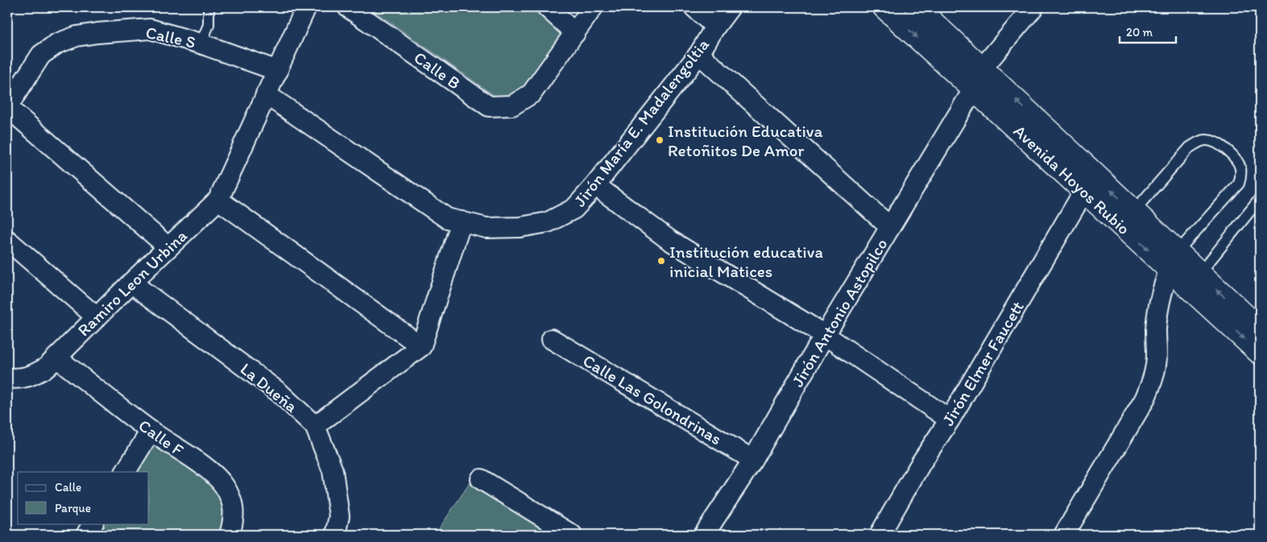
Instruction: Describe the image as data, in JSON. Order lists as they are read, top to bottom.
{
  "streets": {
    "main road": ["Avenida Hoyos Rubio"],
    "street": [
      "Calle S",
      "Calle B",
      "Jirón María E. Madalengoltia",
      "Ramiro Leon Urbina",
      "Jirón Antonio Astopilco",
      "Jirón Elmer Faucett",
      "La Dueña",
      "Calle Las Golondrinas",
      "Calle F"
    ]
  },
  "crossings": [
    ["Avenida Hoyos Rubio", "Jirón Antonio Astopilco"],
    ["Avenida Hoyos Rubio", "Jirón Elmer Faucett"],
    ["Ramiro Leon Urbina", "La Dueña"],
    ["Ramiro Leon Urbina", "Calle F"],
    ["Jirón Antonio Astopilco", "Calle Las Golondrinas"]
  ],
  "places": ["Institución Educativa Retoñitos De Amor", "Institución educativa inicial Matices"],
  "legend": ["Calle", "Parque"],
  "scale_bar": "20 m"
}
